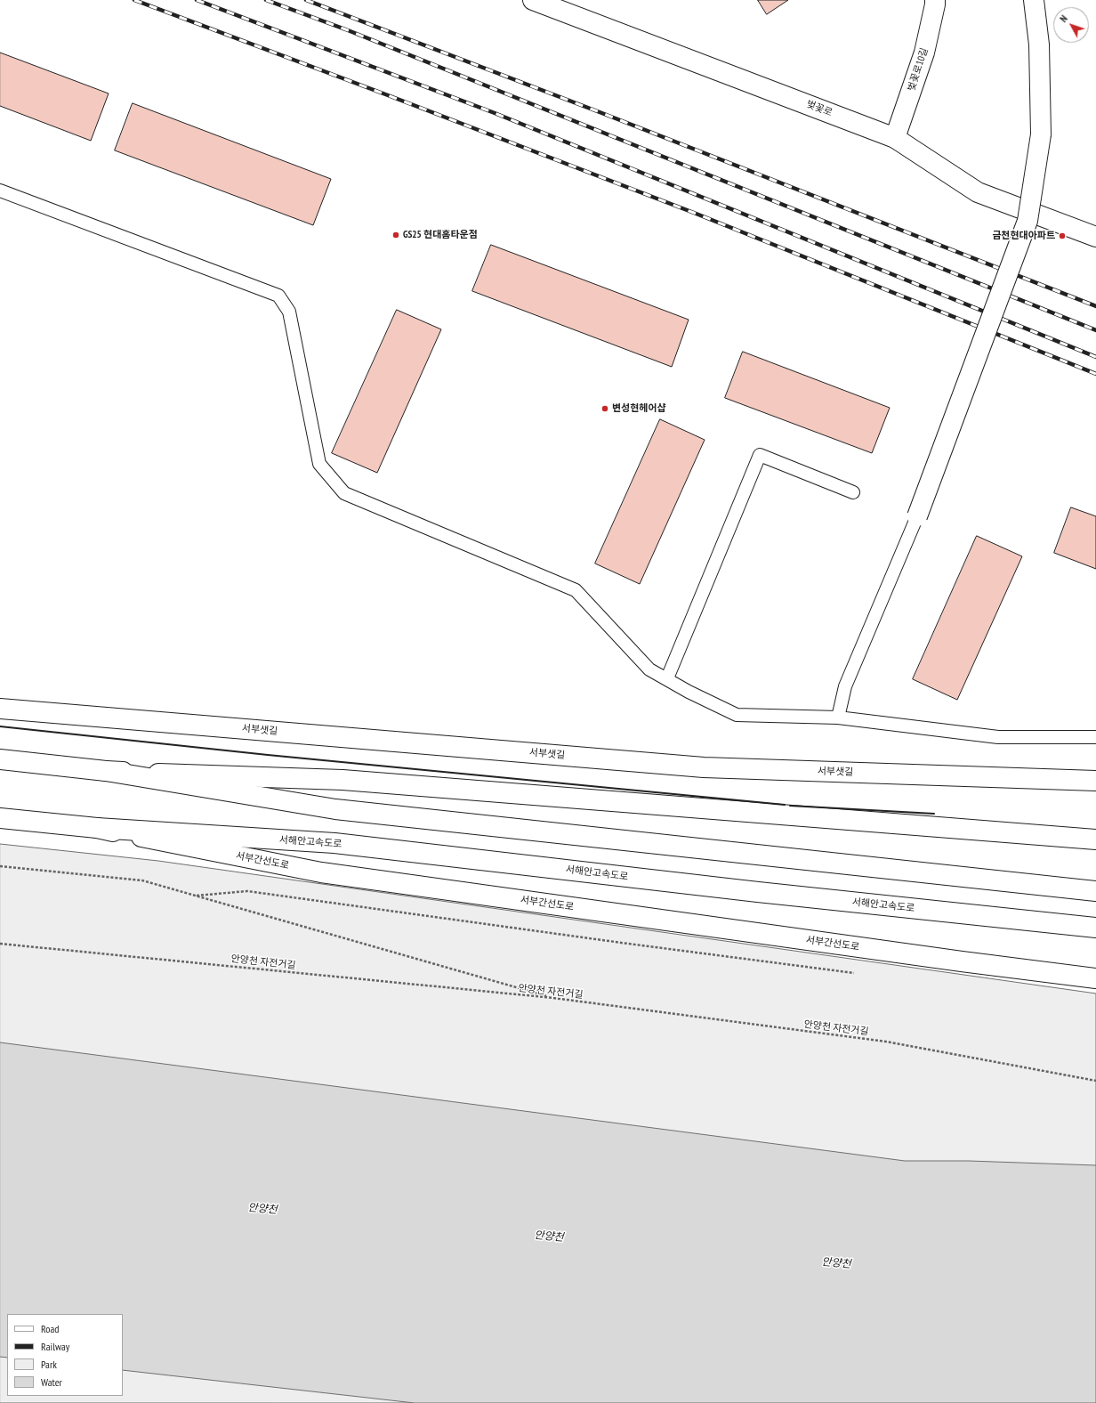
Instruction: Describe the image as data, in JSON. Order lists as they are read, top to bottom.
{
  "streets": {
    "main road": [
      "벚꽃로10길",
      "벚꽃로",
      "서부샛길",
      "서해안고속도로",
      "서부간선도로"
    ],
    "path": ["안양천 자전거길"]
  },
  "crossings": [
    ["벚꽃로10길", "벚꽃로"],
    ["서해안고속도로", "서부간선도로"]
  ],
  "water": ["안양천"],
  "places": ["GS25 현대홈타운점", "금천현대아파트", "변성현헤어샵"],
  "legend": [
    "Road",
    "Railway",
    "Park",
    "Water"
  ],
  "north": "top left"
}
